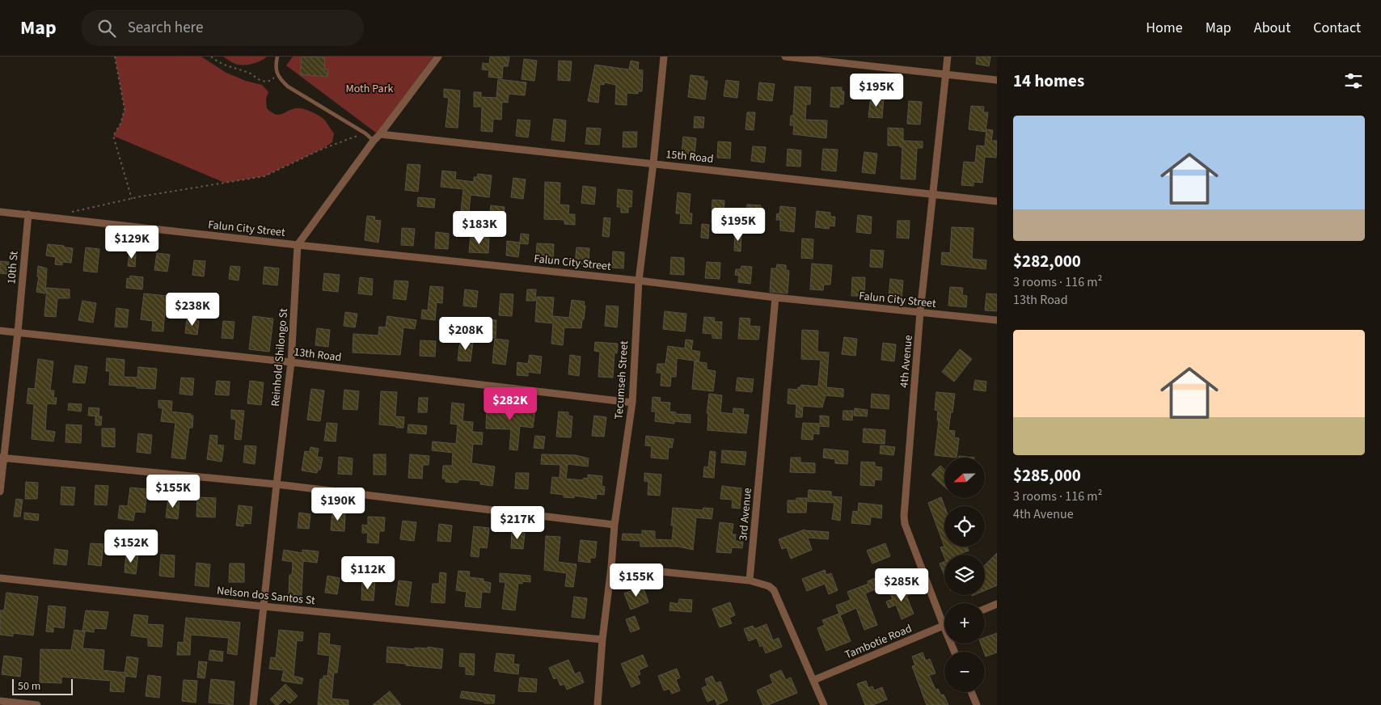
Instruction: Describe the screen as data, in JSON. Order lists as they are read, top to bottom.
{
  "streets": {
    "street": [
      "15th Road",
      "Falun City Street",
      "10th St",
      "13th Road",
      "Reinhold Shilongo St",
      "4th Avenue",
      "Tecumseh Street",
      "3rd Avenue",
      "Nelson dos Santos St",
      "Tambotie Road"
    ]
  },
  "crossings": [
    ["15th Road", "4th Avenue"],
    ["15th Road", "Tecumseh Street"],
    ["Falun City Street", "10th St"],
    ["Falun City Street", "Reinhold Shilongo St"],
    ["Falun City Street", "4th Avenue"],
    ["Falun City Street", "Tecumseh Street"],
    ["Falun City Street", "3rd Avenue"],
    ["10th St", "13th Road"],
    ["13th Road", "Reinhold Shilongo St"],
    ["13th Road", "Tecumseh Street"],
    ["Reinhold Shilongo St", "Nelson dos Santos St"],
    ["4th Avenue", "Tambotie Road"],
    ["Tecumseh Street", "Nelson dos Santos St"]
  ],
  "parks": ["Moth Park"],
  "scale_bar": "50 m",
  "north": "left",
  "page": {
    "header": "Map",
    "search": "Search here",
    "nav": [
      "Home",
      "Map",
      "About",
      "Contact"
    ],
    "heading": "14 homes",
    "price": [
      "$195K",
      "$195K",
      "$183K",
      "$129K",
      "$238K",
      "$208K",
      "$282K",
      "$155K",
      "$190K",
      "$217K",
      "$152K",
      "$112K",
      "$155K",
      "$285K"
    ],
    "list": [
      {
        "name": "$282,000",
        "note": "3 rooms · 116 m² · 13th Road"
      },
      {
        "name": "$285,000",
        "note": "3 rooms · 116 m² · 4th Avenue"
      }
    ],
    "map_buttons": ["+", "−"],
    "scale": "50 m"
  }
}
